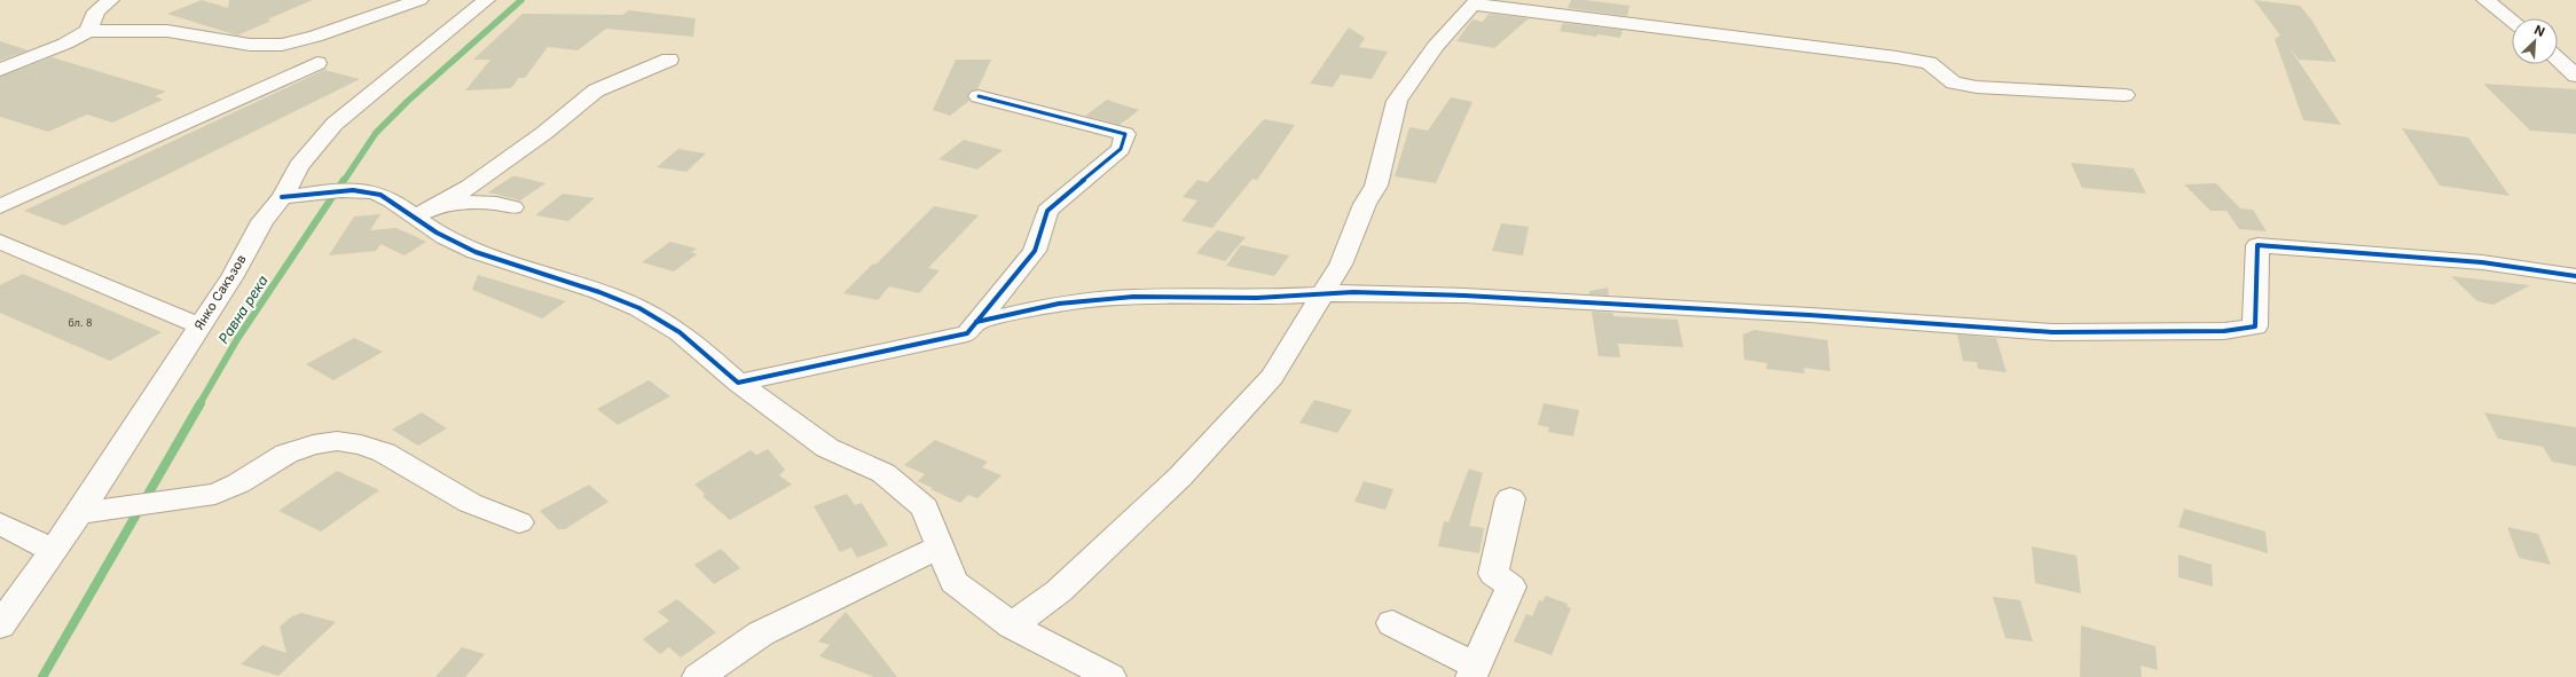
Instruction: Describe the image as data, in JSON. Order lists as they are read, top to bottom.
{
  "streets": {
    "street": ["Янко Сакъзов"]
  },
  "water": ["Равна река"],
  "house_numbers": ["бл. 8"],
  "north": "top right"
}
